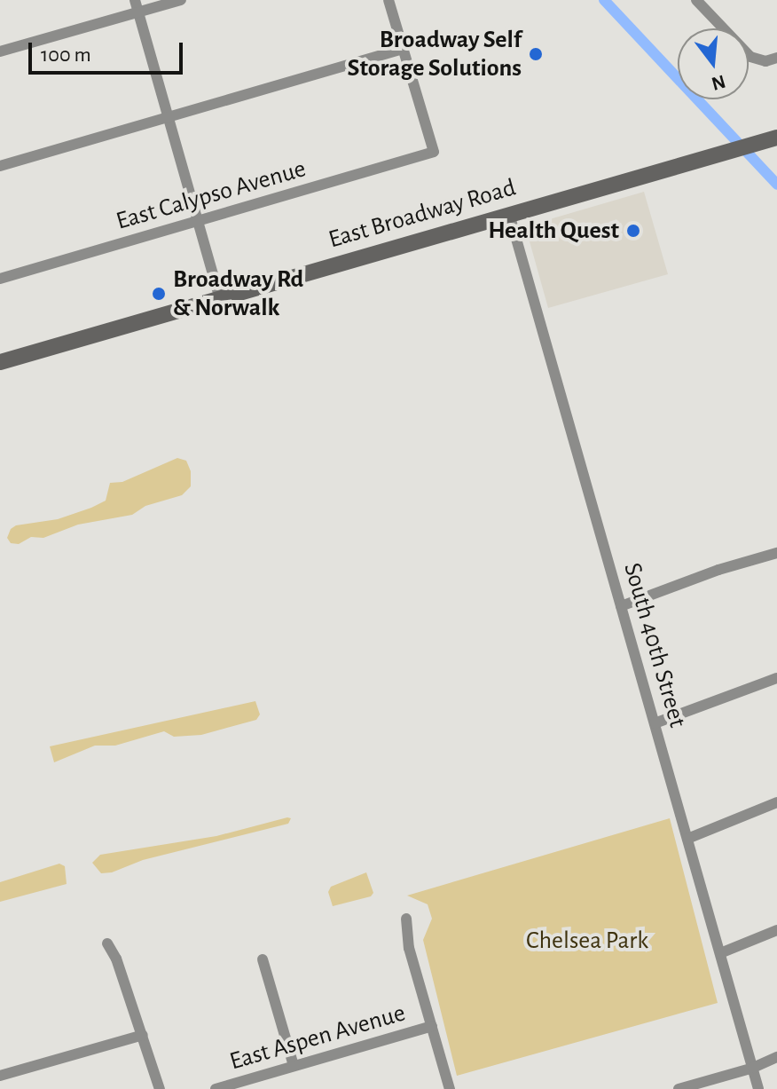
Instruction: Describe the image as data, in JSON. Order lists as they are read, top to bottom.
{
  "streets": {
    "main road": ["East Broadway Road"],
    "street": ["East Calypso Avenue", "South 40th Street", "East Aspen Avenue"]
  },
  "crossings": [
    ["East Broadway Road", "South 40th Street"]
  ],
  "parks": ["Chelsea Park"],
  "places": ["Broadway Self Storage Solutions", "Health Quest", "Broadway Rd & Norwalk"],
  "scale_bar": "100 m",
  "north": "bottom"
}
